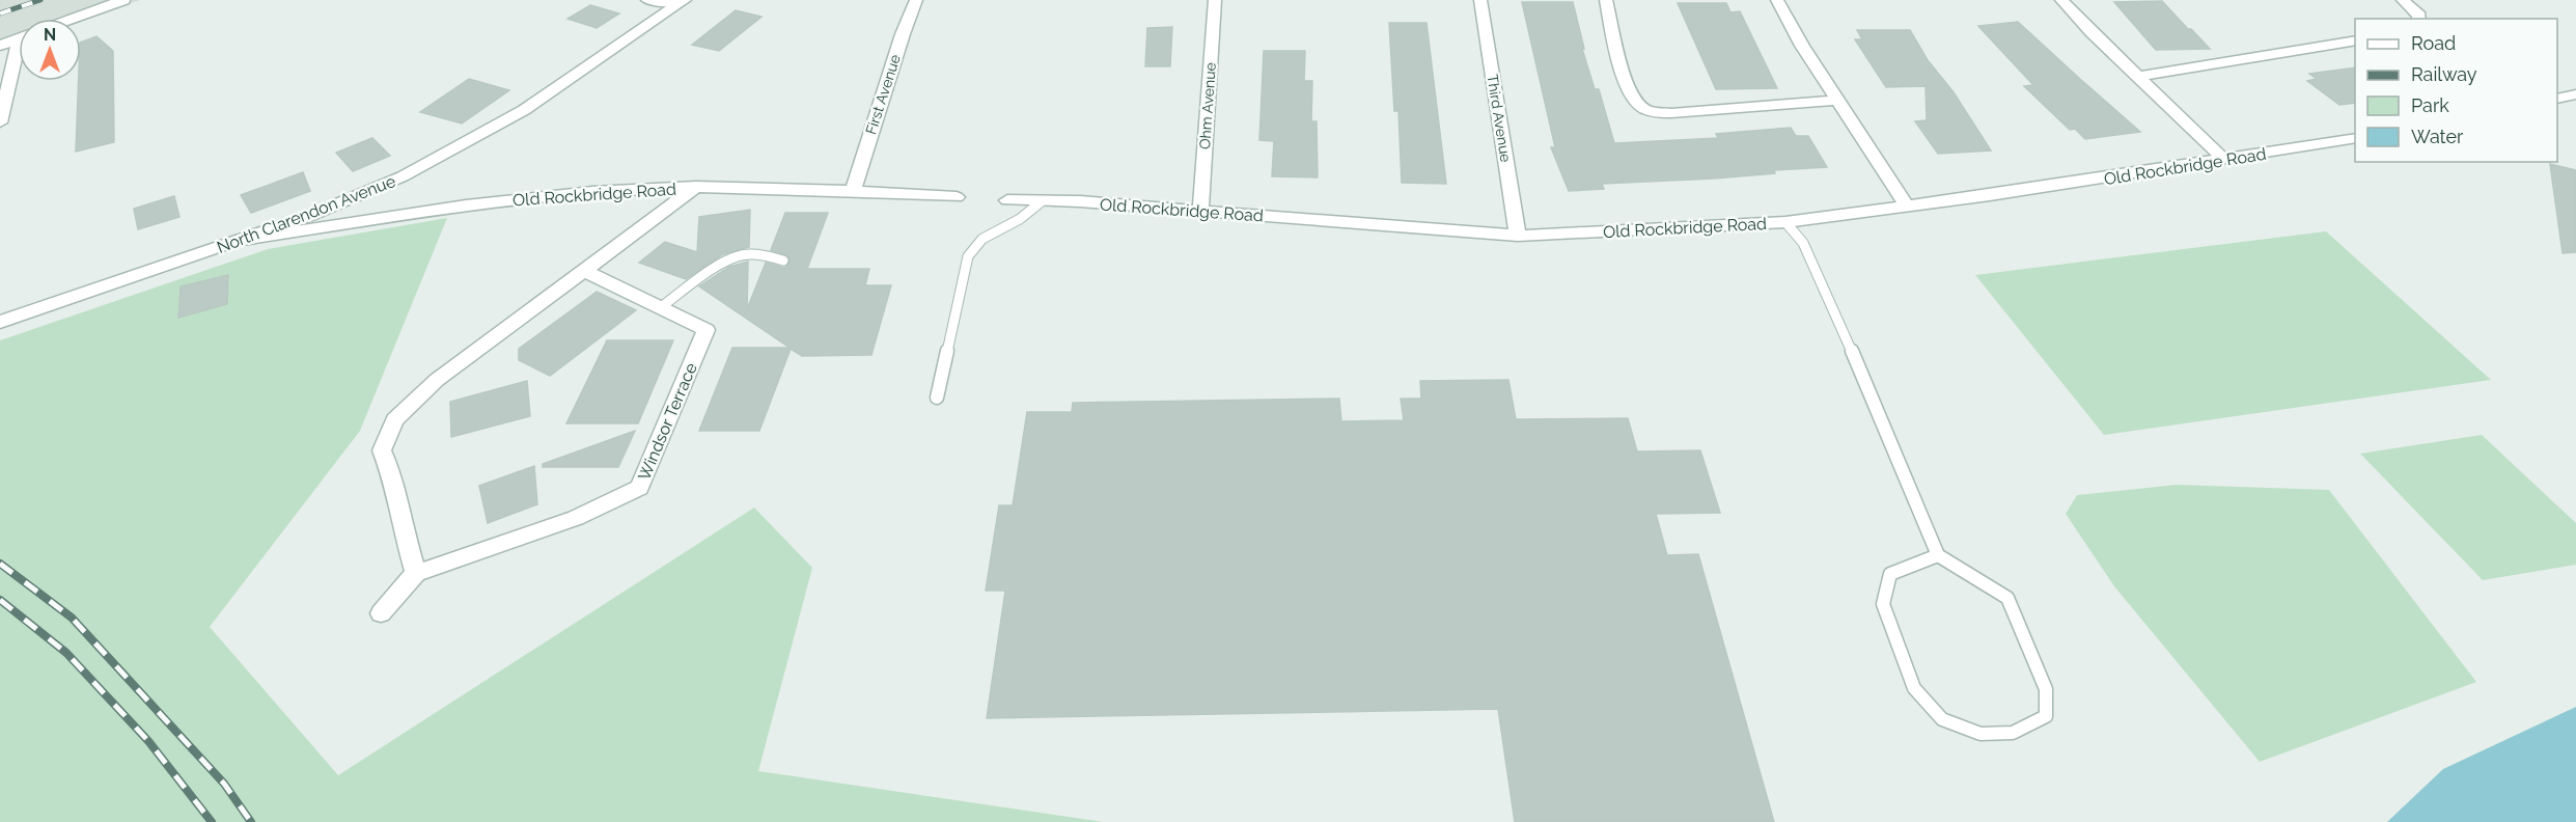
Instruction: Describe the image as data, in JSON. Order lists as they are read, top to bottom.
{
  "streets": {
    "street": [
      "First Avenue",
      "Ohm Avenue",
      "Third Avenue",
      "Old Rockbridge Road",
      "North Clarendon Avenue",
      "Windsor Terrace"
    ]
  },
  "crossings": [
    ["First Avenue", "Old Rockbridge Road"],
    ["Ohm Avenue", "Old Rockbridge Road"],
    ["Third Avenue", "Old Rockbridge Road"],
    ["Old Rockbridge Road", "North Clarendon Avenue"]
  ],
  "legend": [
    "Road",
    "Railway",
    "Park",
    "Water"
  ],
  "north": "top"
}
